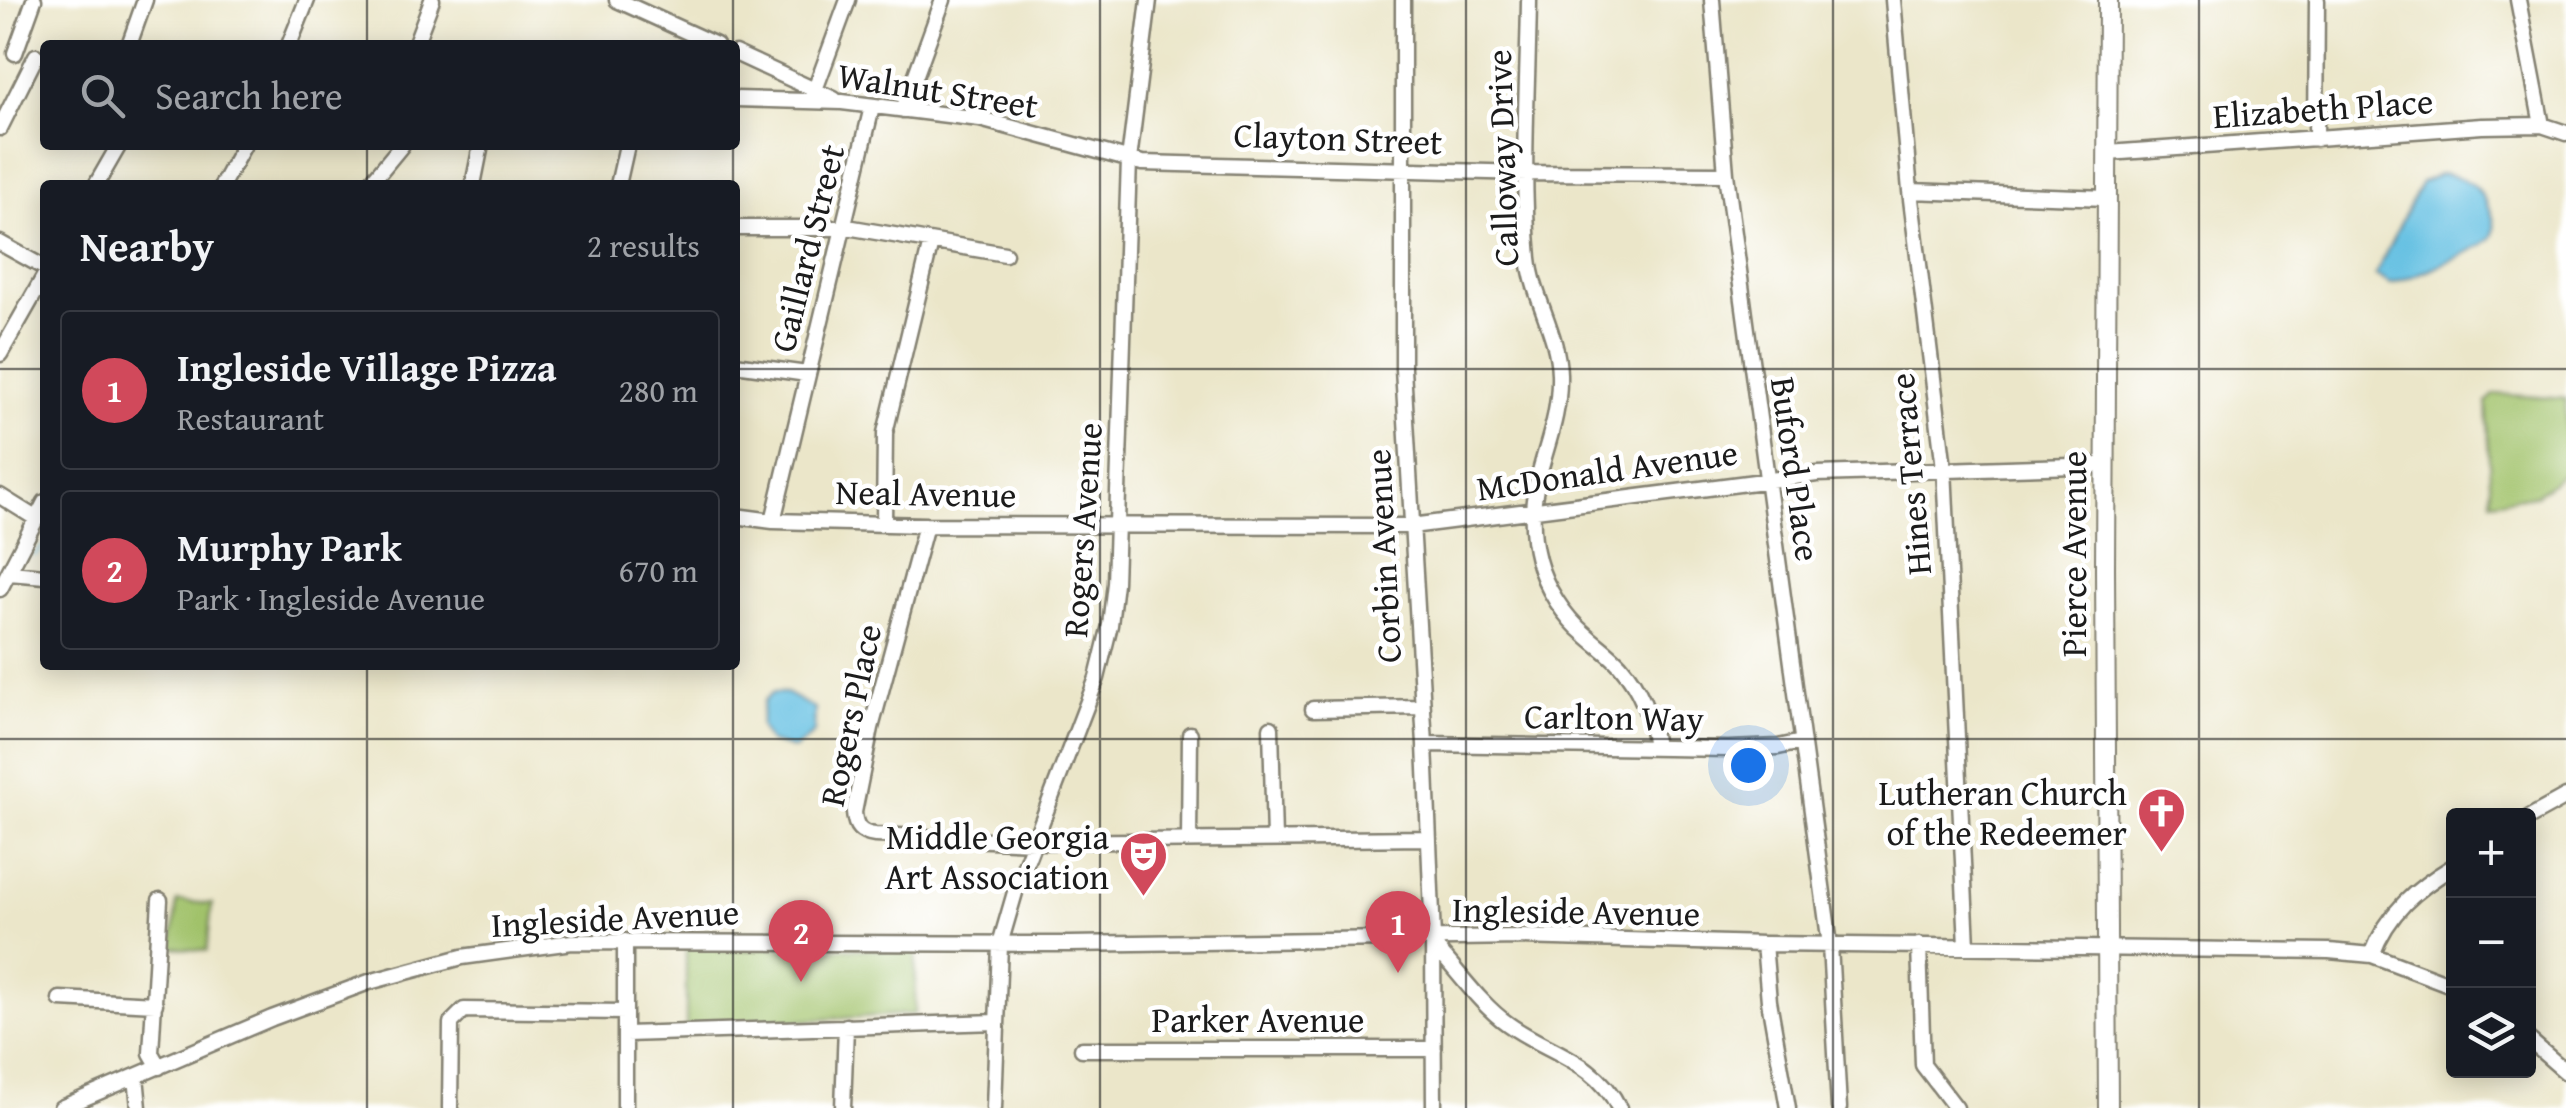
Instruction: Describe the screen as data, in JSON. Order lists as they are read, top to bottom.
{
  "streets": {
    "main road": ["Pierce Avenue"],
    "street": [
      "Walnut Street",
      "Elizabeth Place",
      "Clayton Street",
      "Calloway Drive",
      "Gaillard Street",
      "Buford Place",
      "McDonald Avenue",
      "Hines Terrace",
      "Neal Avenue",
      "Rogers Avenue",
      "Corbin Avenue",
      "Rogers Place",
      "Carlton Way",
      "Ingleside Avenue",
      "Parker Avenue"
    ]
  },
  "crossings": [
    ["Walnut Street", "Clayton Street"],
    ["Walnut Street", "Gaillard Street"],
    ["Walnut Street", "Rogers Avenue"],
    ["Elizabeth Place", "Pierce Avenue"],
    ["Clayton Street", "Calloway Drive"],
    ["Clayton Street", "Buford Place"],
    ["Clayton Street", "Rogers Avenue"],
    ["Clayton Street", "Corbin Avenue"],
    ["Calloway Drive", "McDonald Avenue"],
    ["Calloway Drive", "Carlton Way"],
    ["Gaillard Street", "Neal Avenue"],
    ["Buford Place", "McDonald Avenue"],
    ["Buford Place", "Carlton Way"],
    ["Buford Place", "Ingleside Avenue"],
    ["McDonald Avenue", "Hines Terrace"],
    ["McDonald Avenue", "Neal Avenue"],
    ["McDonald Avenue", "Rogers Avenue"],
    ["McDonald Avenue", "Pierce Avenue"],
    ["McDonald Avenue", "Corbin Avenue"],
    ["Hines Terrace", "Ingleside Avenue"],
    ["Neal Avenue", "Rogers Avenue"],
    ["Neal Avenue", "Rogers Place"],
    ["Rogers Avenue", "Rogers Place"],
    ["Rogers Avenue", "Ingleside Avenue"],
    ["Pierce Avenue", "Ingleside Avenue"],
    ["Corbin Avenue", "Rogers Place"],
    ["Corbin Avenue", "Carlton Way"],
    ["Corbin Avenue", "Ingleside Avenue"],
    ["Corbin Avenue", "Parker Avenue"]
  ],
  "places": {
    "church": ["Lutheran Church of the Redeemer"],
    "theatre": ["Middle Georgia Art Association"]
  },
  "page": {
    "search": "Search here",
    "heading": ["Nearby", "2 results"],
    "list": [
      {
        "mark": "1",
        "name": "Ingleside Village Pizza",
        "note": "Restaurant",
        "value": "280 m"
      },
      {
        "mark": "2",
        "name": "Murphy Park",
        "note": "Park · Ingleside Avenue",
        "value": "670 m"
      }
    ],
    "map_buttons": ["+", "−"],
    "pins": ["1", "2"]
  }
}
